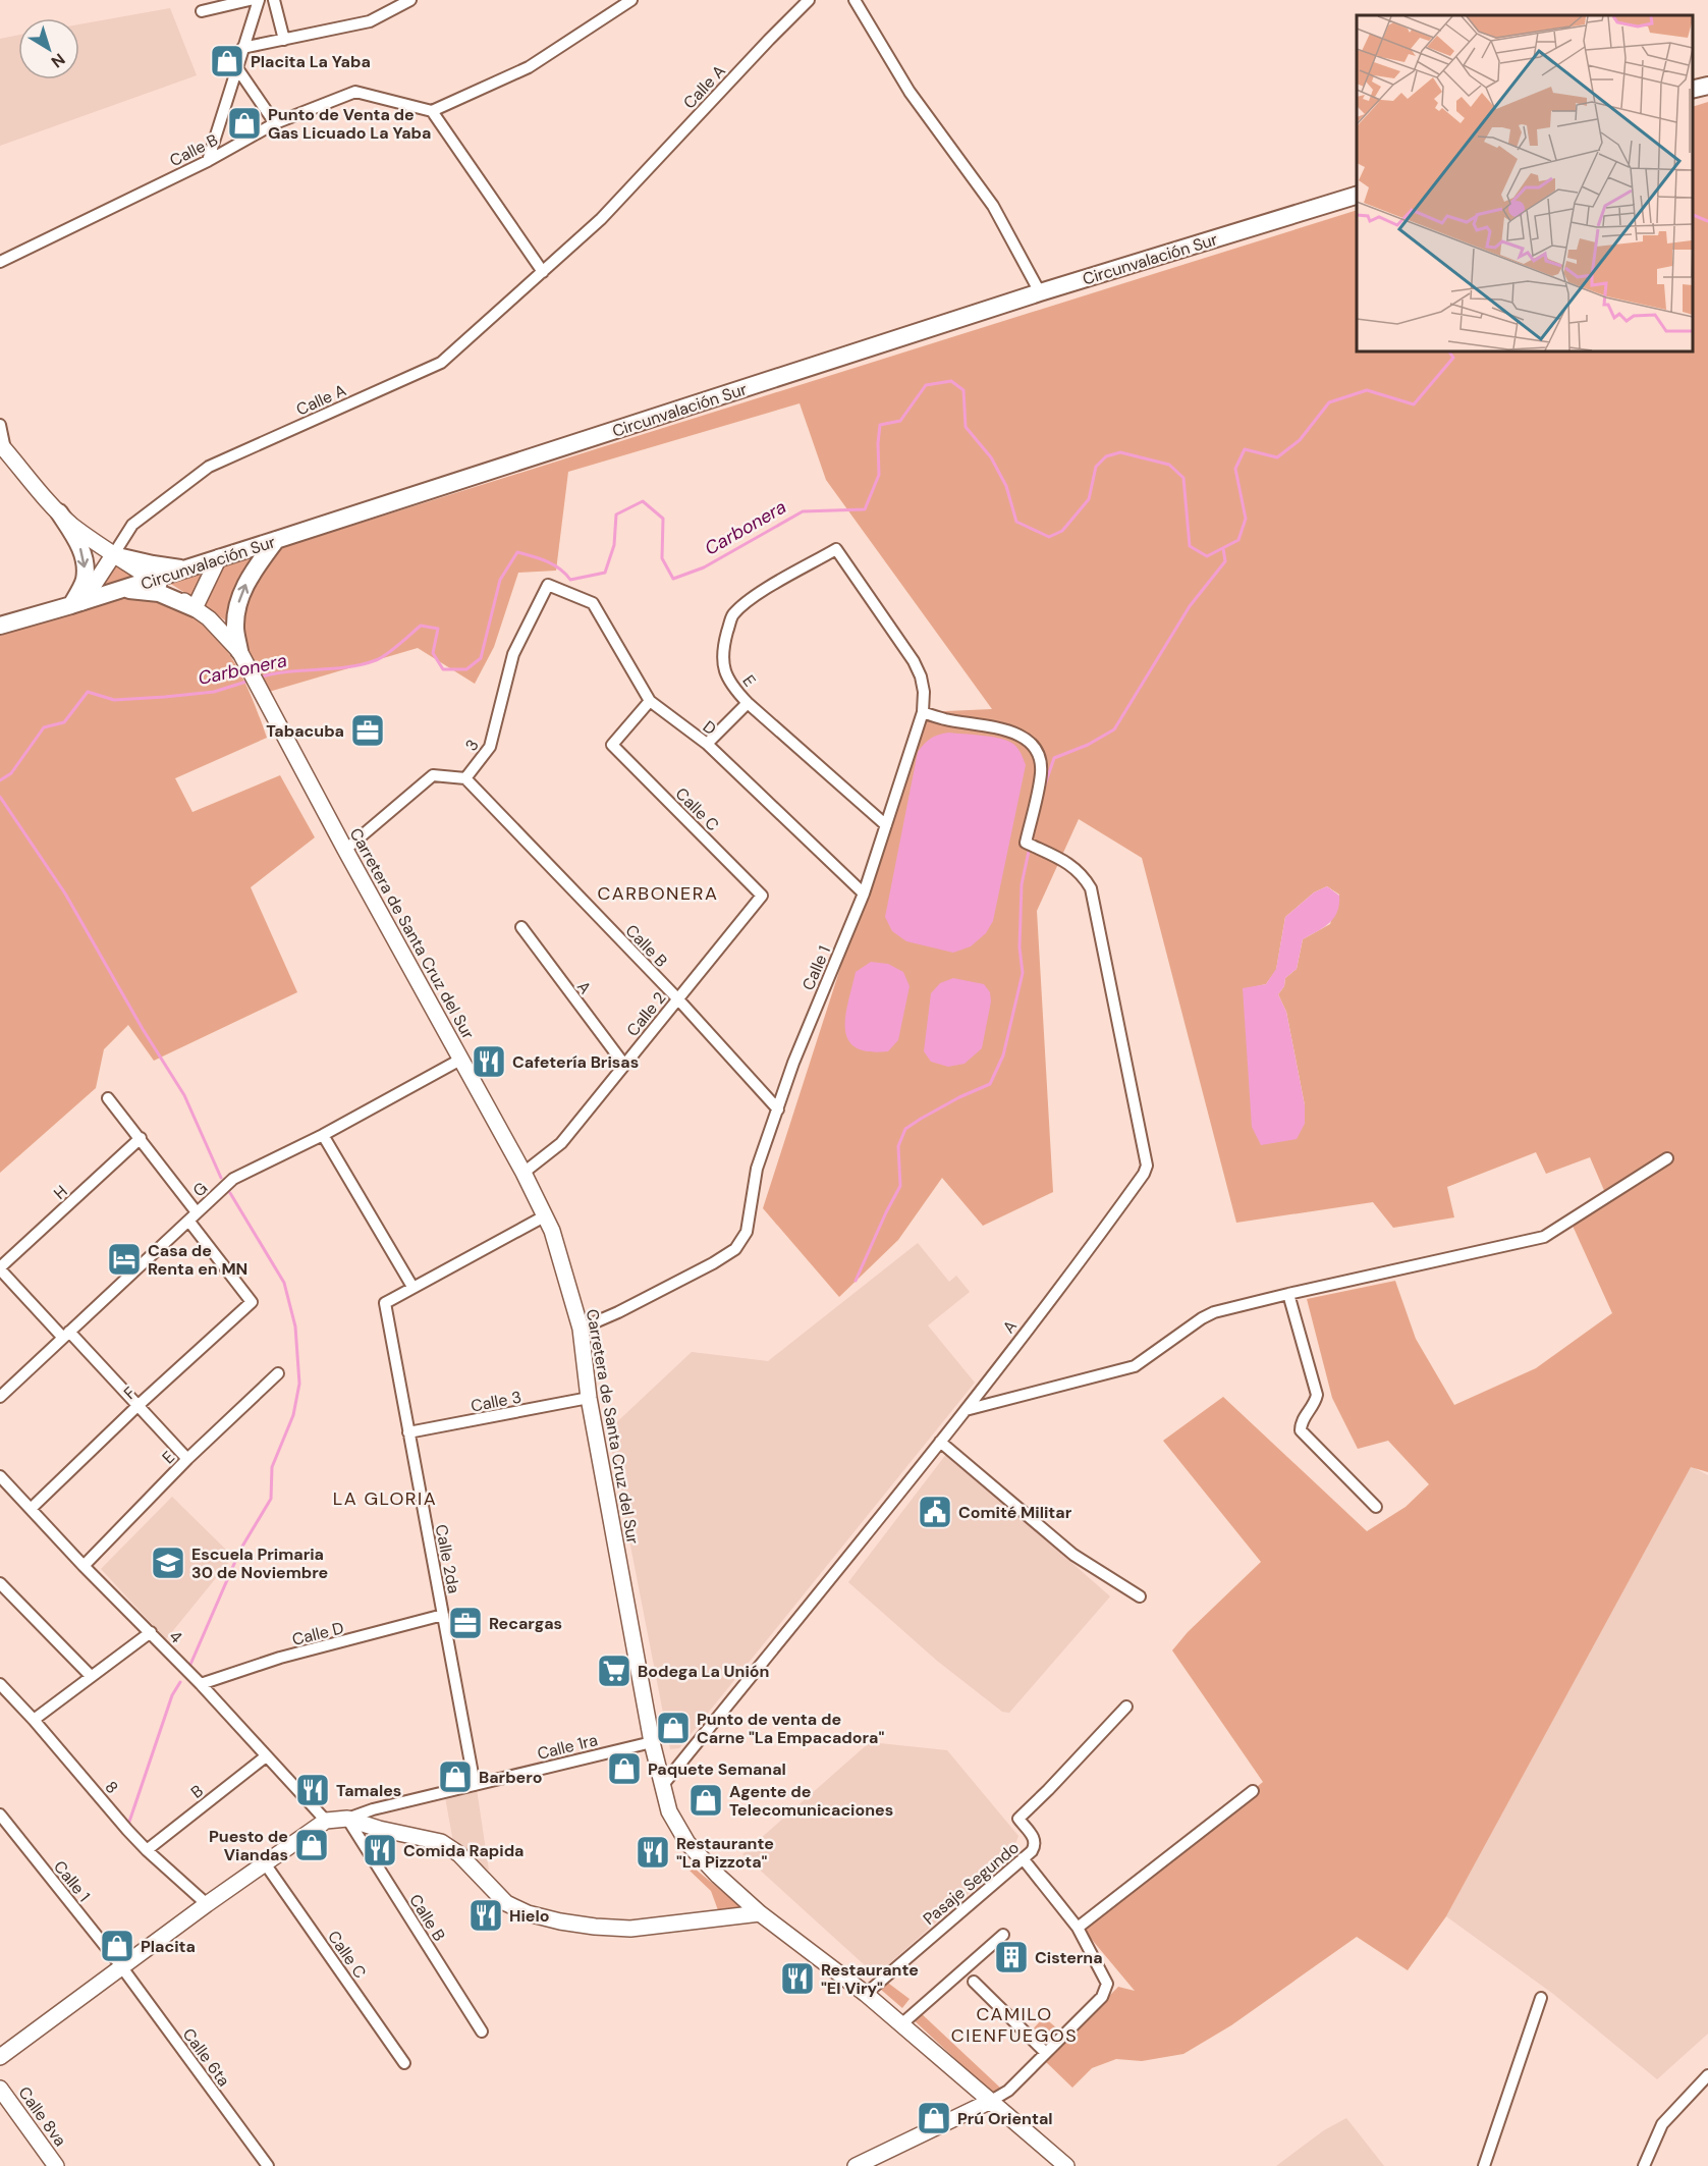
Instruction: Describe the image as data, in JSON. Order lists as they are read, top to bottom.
{
  "streets": {
    "main road": ["Circunvalación Sur", "Carretera de Santa Cruz del Sur", "Calle 8va"],
    "street": [
      "Calle A",
      "Calle B",
      "E",
      "D",
      "3",
      "Calle C",
      "Calle 1",
      "A",
      "Calle 2",
      "G",
      "H",
      "F",
      "Calle 3",
      "Calle 2da",
      "Calle D",
      "4",
      "Calle 1ra",
      "8",
      "B",
      "Pasaje Segundo",
      "Calle 6ta"
    ]
  },
  "crossings": [
    ["Calle A", "Carretera de Santa Cruz del Sur"],
    ["Calle B", "3"],
    ["Calle B", "Calle 1"],
    ["Calle B", "Calle 2"],
    ["Calle B", "Calle 1ra"],
    ["Circunvalación Sur", "Carretera de Santa Cruz del Sur"],
    ["E", "Calle 1"],
    ["E", "4"],
    ["D", "3"],
    ["D", "Calle C"],
    ["D", "Calle 1"],
    ["Calle C", "Calle 2"],
    ["Carretera de Santa Cruz del Sur", "Calle 1"],
    ["Carretera de Santa Cruz del Sur", "A"],
    ["Carretera de Santa Cruz del Sur", "Calle 2"],
    ["Carretera de Santa Cruz del Sur", "G"],
    ["Carretera de Santa Cruz del Sur", "Calle 3"],
    ["Carretera de Santa Cruz del Sur", "Calle 1ra"],
    ["Carretera de Santa Cruz del Sur", "Pasaje Segundo"],
    ["Calle 1", "A"],
    ["Calle 1", "Calle 6ta"],
    ["A", "Calle 2"],
    ["G", "F"],
    ["F", "4"],
    ["Calle 3", "Calle 2da"],
    ["Calle 2da", "Calle D"],
    ["Calle 2da", "Calle 1ra"],
    ["Calle D", "4"],
    ["4", "B"],
    ["8", "B"]
  ],
  "districts": ["CARBONERA", "LA GLORIA", "CAMILO CIENFUEGOS"],
  "water": ["Carbonera"],
  "places": {
    "shop": [
      "Placita La Yaba",
      "Punto de Venta de Gas Licuado La Yaba",
      "Punto de venta de Carne \"La Empacadora\"",
      "Paquete Semanal",
      "Barbero",
      "Agente de Telecomunicaciones",
      "Puesto de Viandas",
      "Placita",
      "Prú Oriental"
    ],
    "office": ["Tabacuba", "Recargas"],
    "restaurant": [
      "Cafetería Brisas",
      "Tamales",
      "Comida Rapida",
      "Restaurante \"La Pizzota\"",
      "Hielo",
      "Restaurante \"El Viry\""
    ],
    "hotel": ["Casa de Renta en MN"],
    "public building": ["Comité Militar"],
    "school or university": ["Escuela Primaria 30 de Noviembre"],
    "supermarket": ["Bodega La Unión"],
    "building": ["Cisterna"]
  },
  "north": "bottom right"
}
